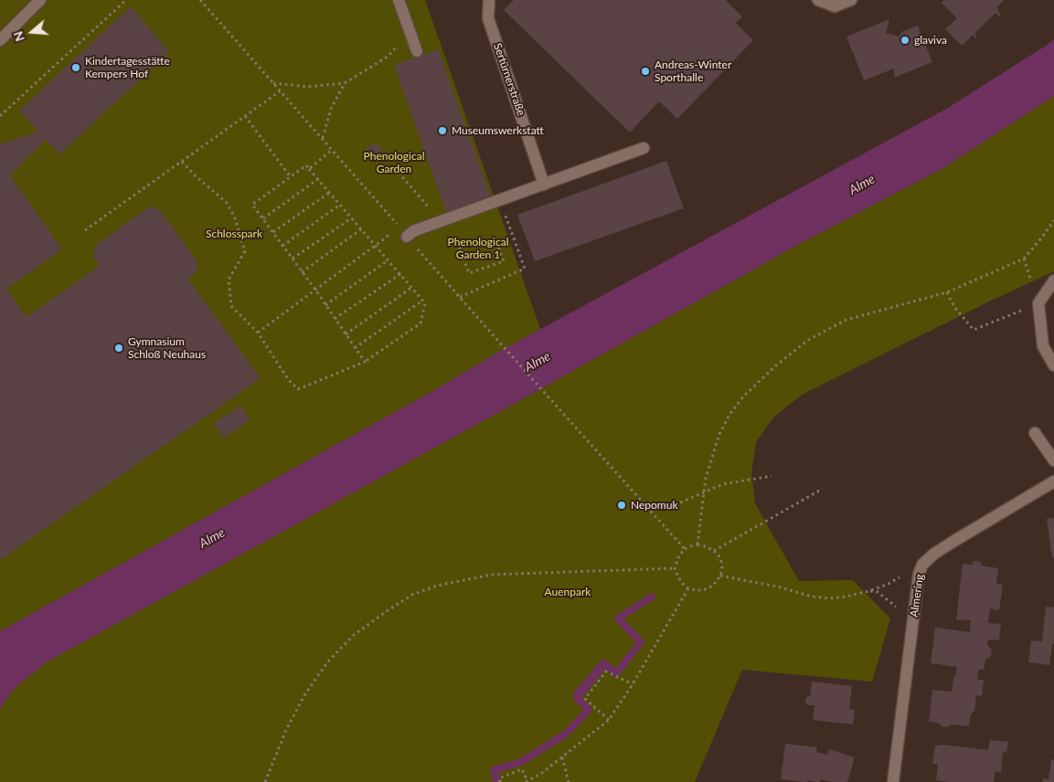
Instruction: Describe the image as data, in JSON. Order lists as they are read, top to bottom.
{
  "streets": {
    "street": ["Sertürnerstraße", "Almering"]
  },
  "water": ["Alme"],
  "parks": [
    "Phenological Garden",
    "Schlosspark",
    "Phenological Garden 1",
    "Auenpark"
  ],
  "places": [
    "glaviva",
    "Kindertagesstätte Kempers Hof",
    "Andreas-Winter Sporthalle",
    "Museumswerkstatt",
    "Gymnasium Schloß Neuhaus",
    "Nepomuk"
  ],
  "north": "left"
}
